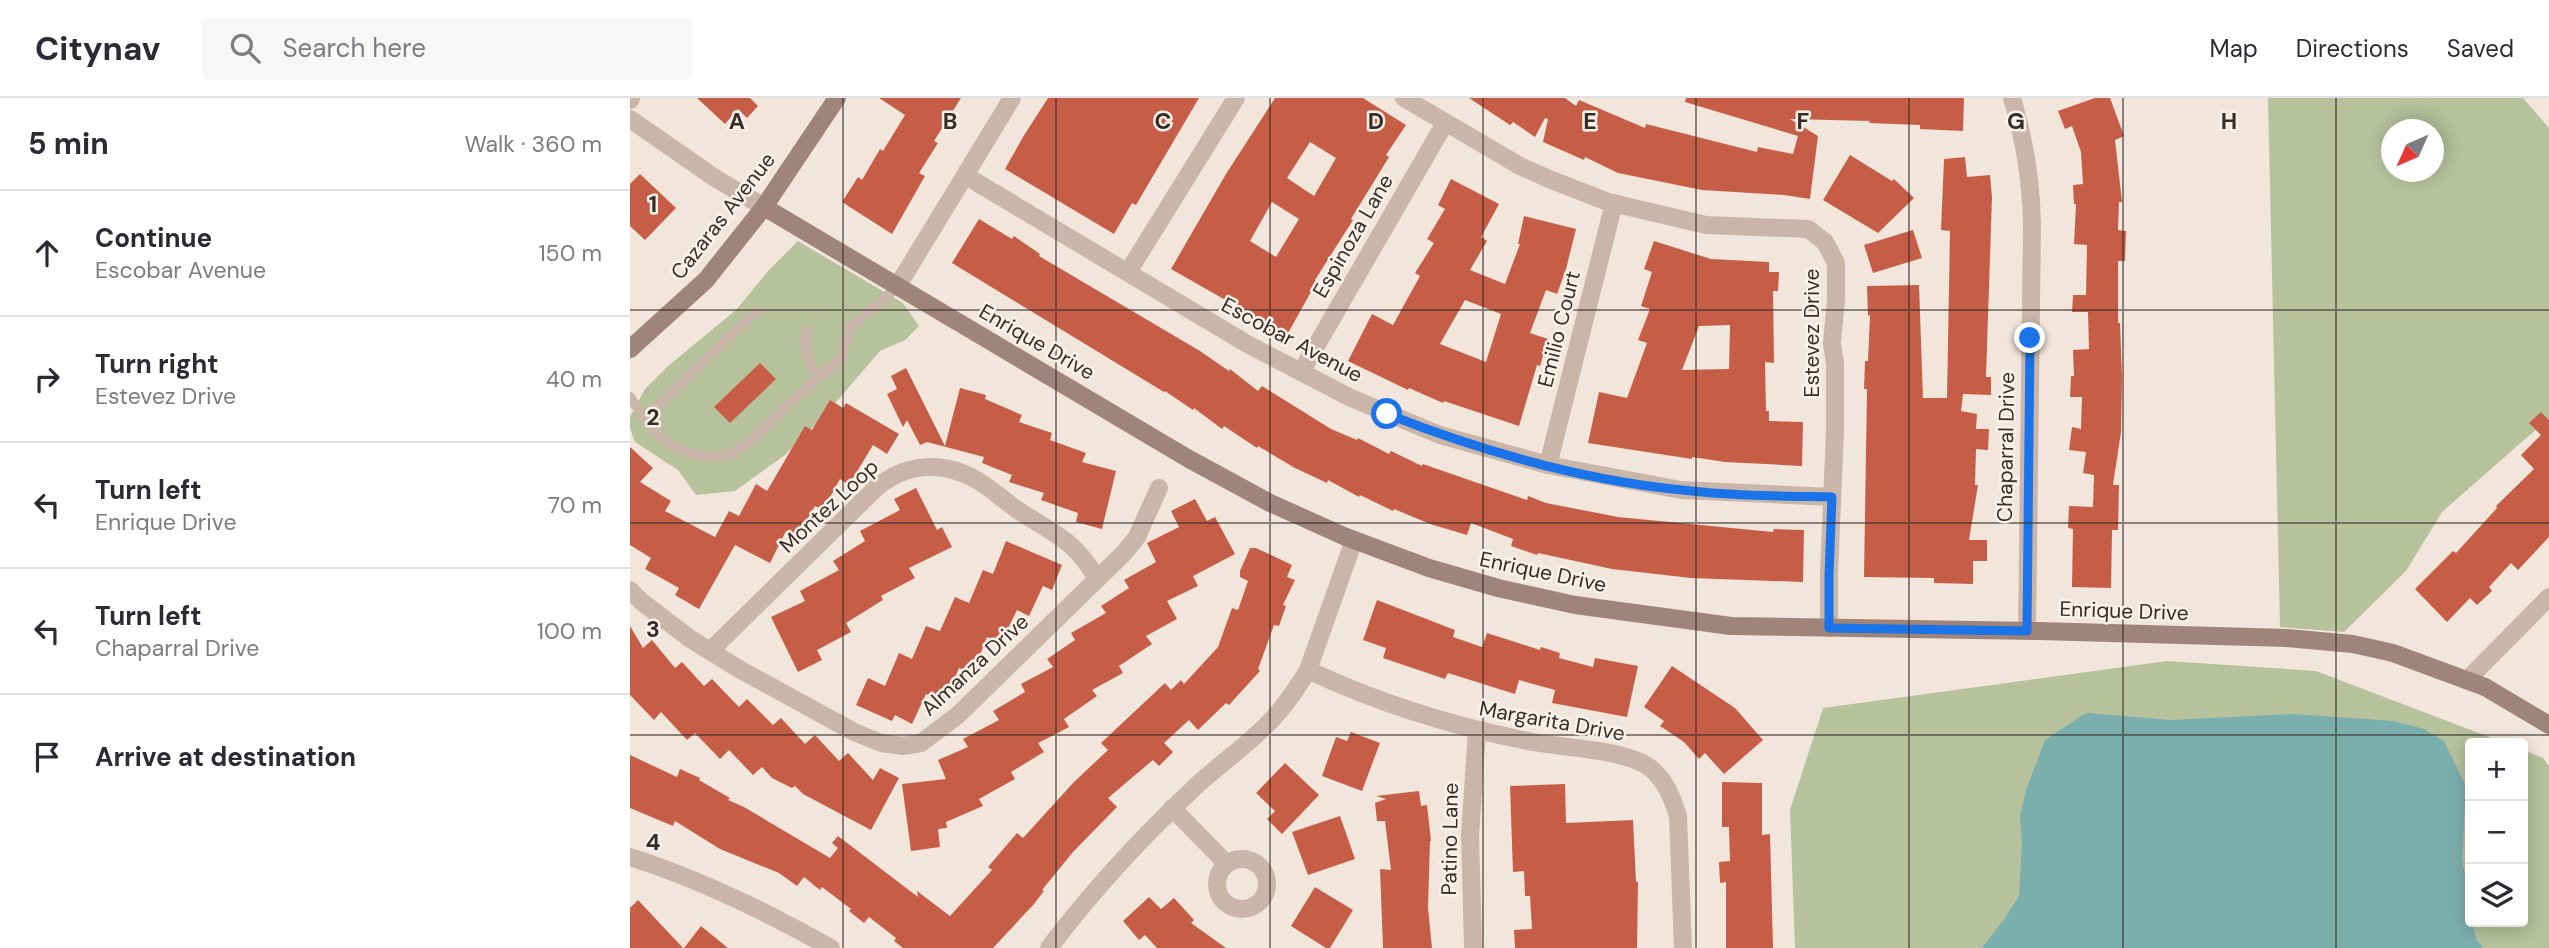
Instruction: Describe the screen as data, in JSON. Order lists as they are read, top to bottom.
{
  "streets": {
    "street": [
      "Cazaras Avenue",
      "Espinoza Lane",
      "Emilio Court",
      "Estevez Drive",
      "Escobar Avenue",
      "Enrique Drive",
      "Chaparral Drive",
      "Montez Loop",
      "Almanza Drive",
      "Margarita Drive",
      "Patino Lane"
    ]
  },
  "crossings": [
    ["Cazaras Avenue", "Enrique Drive"],
    ["Espinoza Lane", "Estevez Drive"],
    ["Espinoza Lane", "Escobar Avenue"],
    ["Emilio Court", "Estevez Drive"],
    ["Emilio Court", "Escobar Avenue"],
    ["Estevez Drive", "Escobar Avenue"],
    ["Estevez Drive", "Enrique Drive"],
    ["Enrique Drive", "Chaparral Drive"],
    ["Montez Loop", "Almanza Drive"],
    ["Margarita Drive", "Patino Lane"]
  ],
  "north": "bottom left",
  "page": {
    "header": "Citynav",
    "search": "Search here",
    "nav": ["Map", "Directions", "Saved"],
    "heading": ["5 min", "Walk · 360 m"],
    "list": [
      ["Continue", "Escobar Avenue", "150 m"],
      ["Turn right", "Estevez Drive", "40 m"],
      ["Turn left", "Enrique Drive", "70 m"],
      ["Turn left", "Chaparral Drive", "100 m"],
      "Arrive at destination"
    ],
    "map_buttons": ["+", "−"]
  },
  "grid": {
    "columns": [
      "A",
      "B",
      "C",
      "D",
      "E",
      "F",
      "G",
      "H"
    ],
    "rows": [
      "1",
      "2",
      "3",
      "4"
    ]
  }
}
